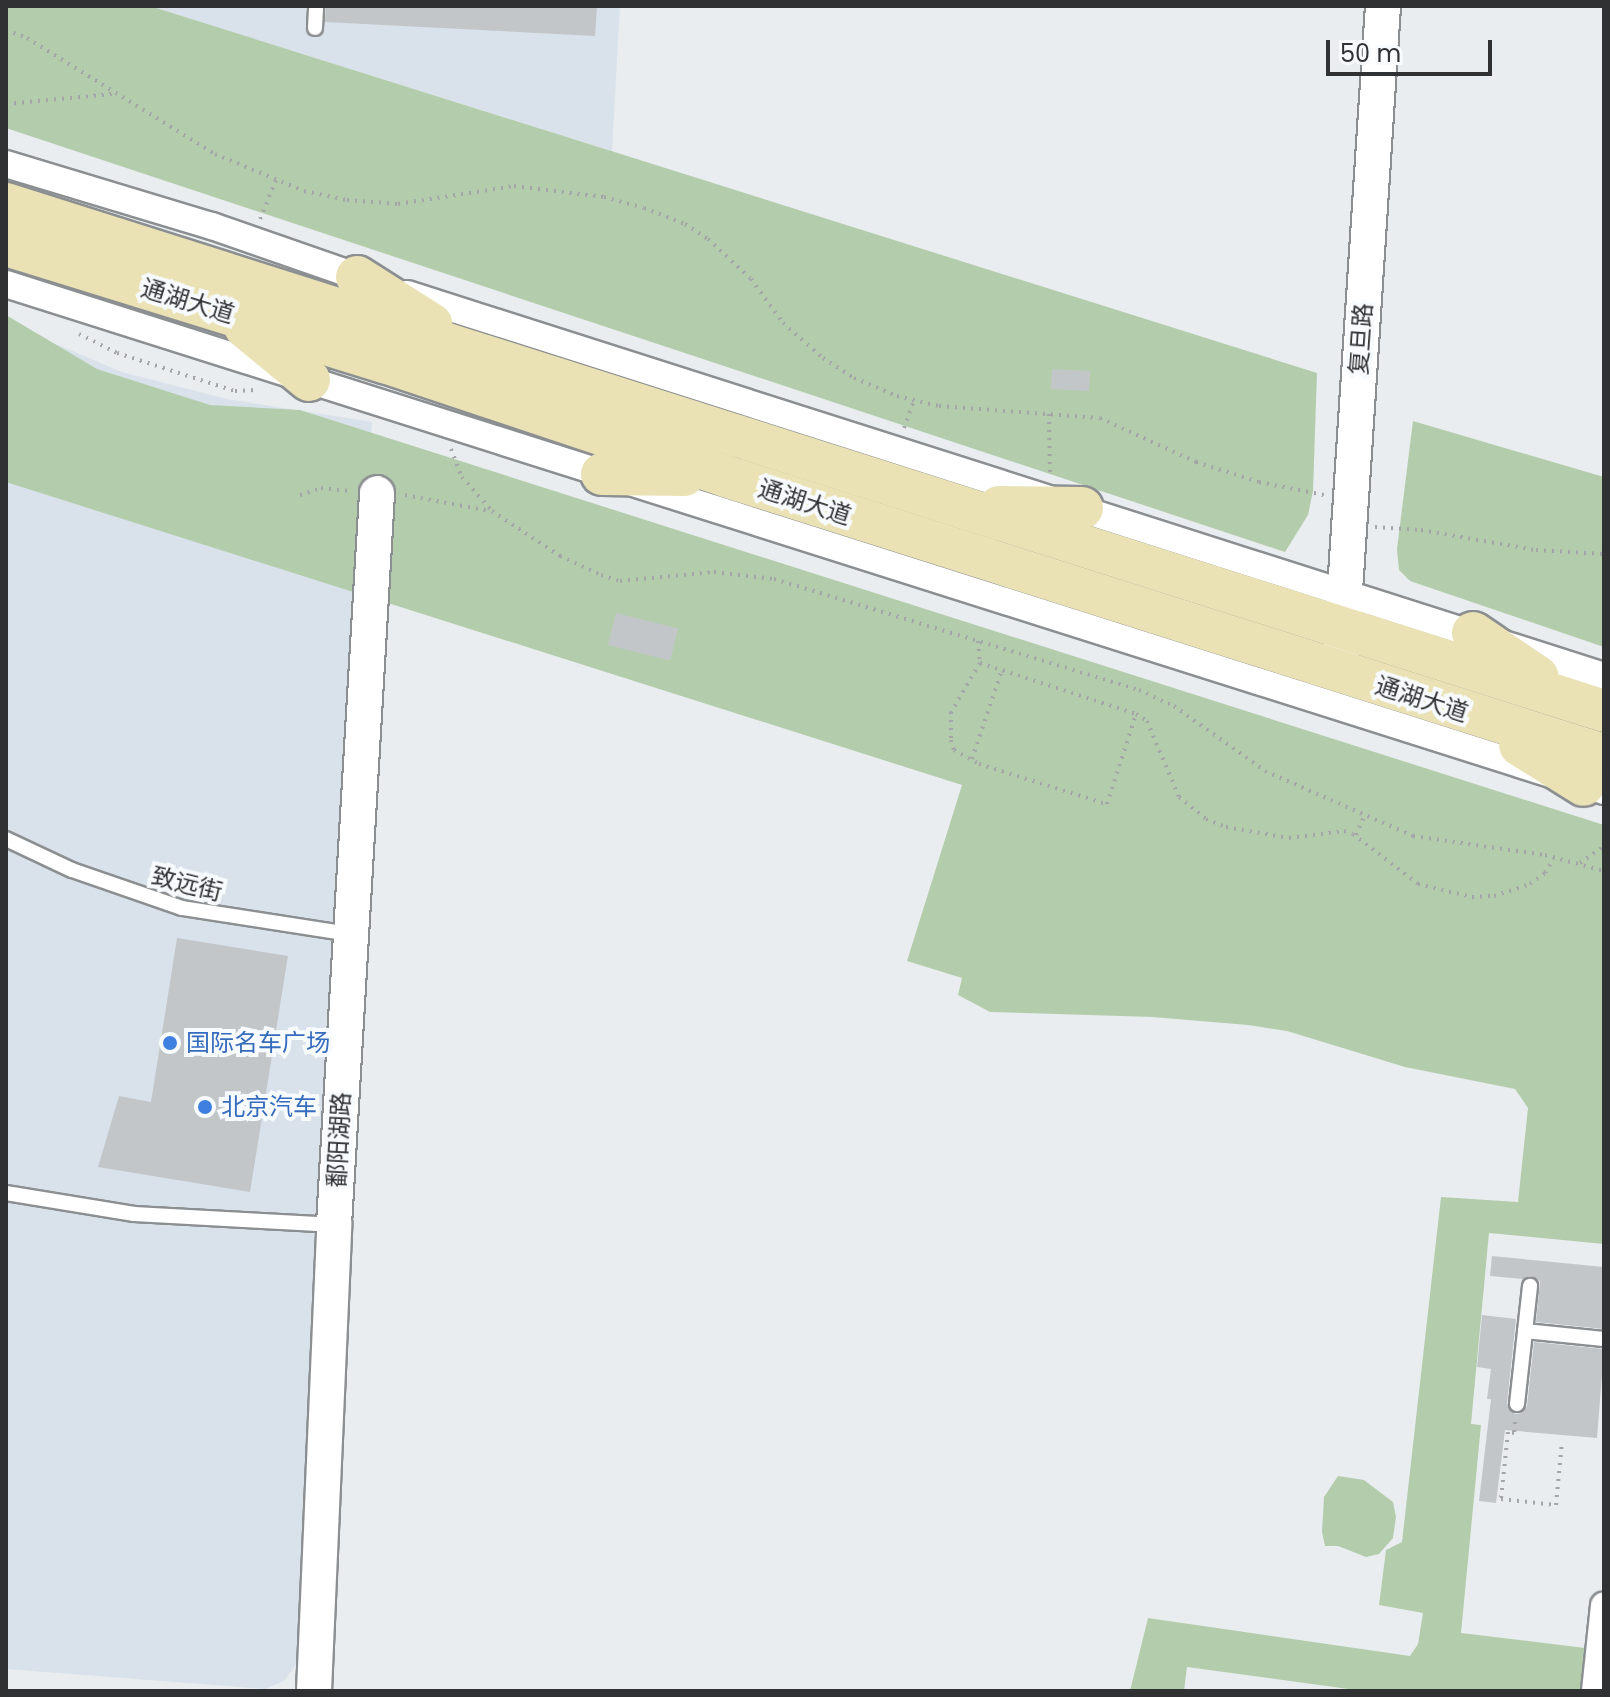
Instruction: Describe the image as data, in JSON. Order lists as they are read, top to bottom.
{
  "streets": {
    "main road": ["通湖大道"],
    "street": ["复旦路", "鄱阳湖路"],
    "lane": ["致远街"]
  },
  "crossings": [
    ["通湖大道", "复旦路"],
    ["致远街", "鄱阳湖路"]
  ],
  "places": ["国际名车广场", "北京汽车"],
  "scale_bar": "50 m"
}
